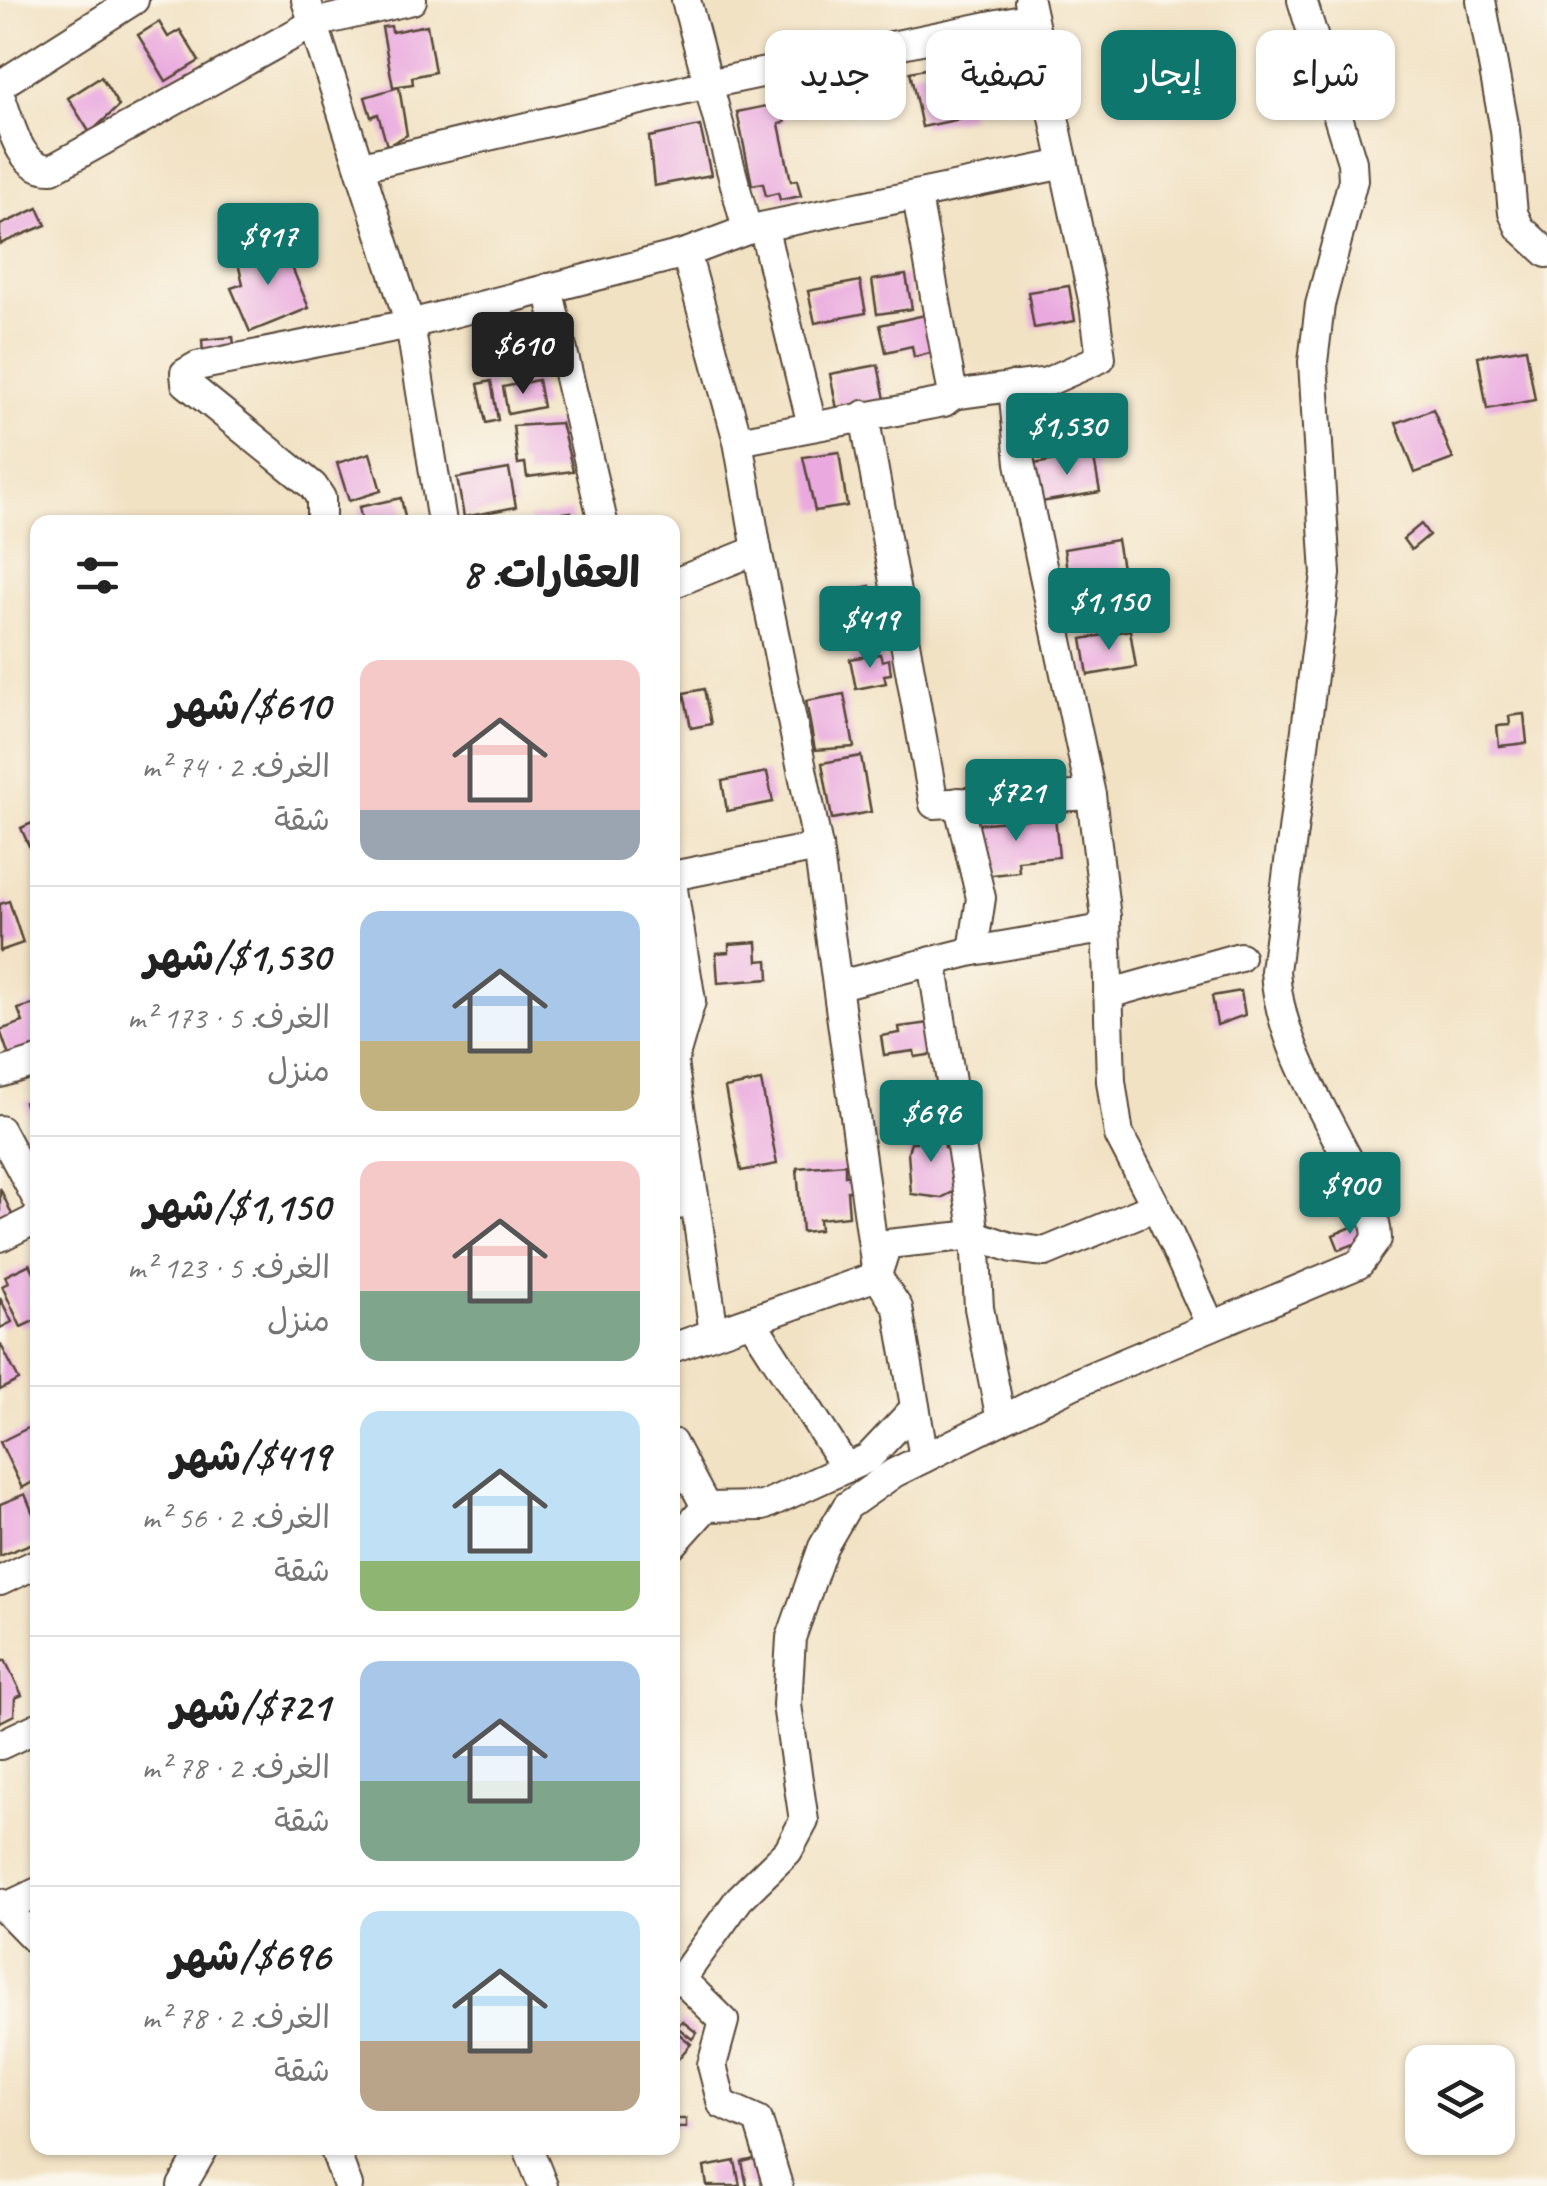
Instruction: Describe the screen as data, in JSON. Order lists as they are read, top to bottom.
{
  "page": {
    "chip": [
      "شراء",
      "إيجار",
      "تصفية",
      "جديد"
    ],
    "price": [
      "$917",
      "$610",
      "$1,530",
      "$1,150",
      "$419",
      "$721",
      "$696",
      "$900"
    ],
    "heading": "العقارات: 8",
    "list": [
      {
        "name": "$610/شهر",
        "note": "الغرف: 2 · 74 m² · شقة"
      },
      {
        "name": "$1,530/شهر",
        "note": "الغرف: 5 · 173 m² · منزل"
      },
      {
        "name": "$1,150/شهر",
        "note": "الغرف: 5 · 123 m² · منزل"
      },
      {
        "name": "$419/شهر",
        "note": "الغرف: 2 · 56 m² · شقة"
      },
      {
        "name": "$721/شهر",
        "note": "الغرف: 2 · 78 m² · شقة"
      },
      {
        "name": "$696/شهر",
        "note": "الغرف: 2 · 78 m² · شقة"
      }
    ]
  }
}
